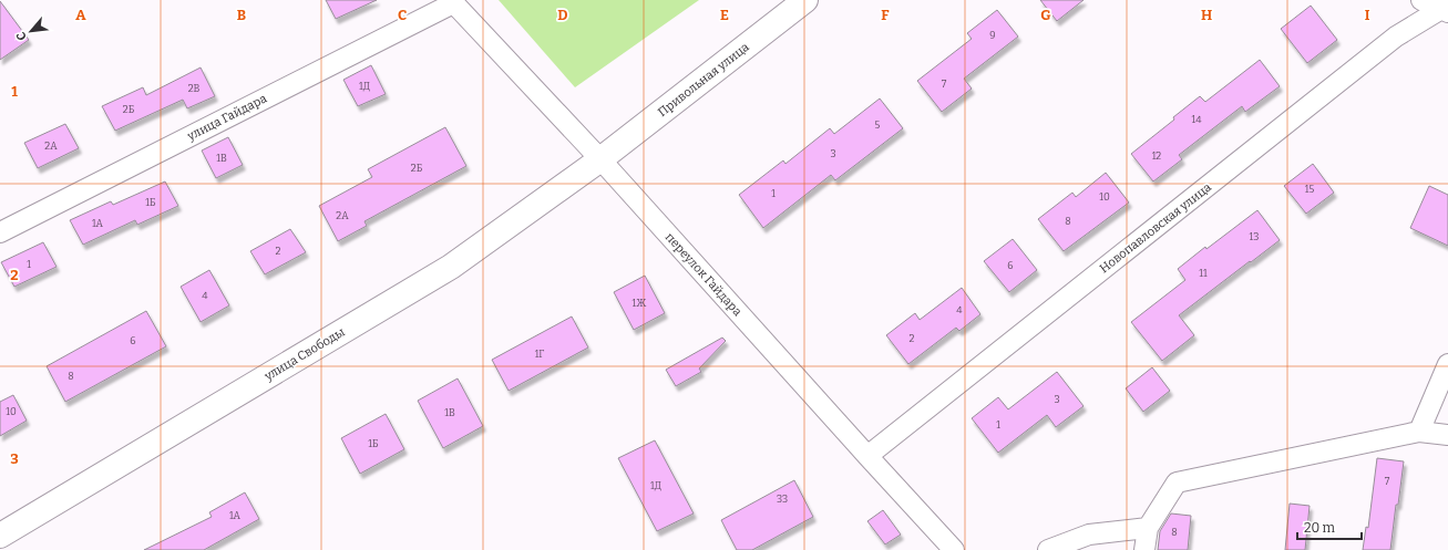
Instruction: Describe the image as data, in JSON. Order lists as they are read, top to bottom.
{
  "streets": {
    "street": [
      "Привольная улица",
      "улица Гайдара",
      "Новопавловская улица",
      "переулок Гайдара",
      "улица Свободы"
    ]
  },
  "crossings": [
    ["Привольная улица", "переулок Гайдара"],
    ["Привольная улица", "улица Свободы"],
    ["улица Гайдара", "переулок Гайдара"],
    ["Новопавловская улица", "переулок Гайдара"],
    ["переулок Гайдара", "улица Свободы"]
  ],
  "house_numbers": [
    "9",
    "7",
    "1Д",
    "2В",
    "2Б",
    "14",
    "5",
    "2А",
    "3",
    "12",
    "1В",
    "2Б",
    "15",
    "1",
    "10",
    "1Б",
    "2А",
    "8",
    "1А",
    "13",
    "2",
    "1",
    "6",
    "11",
    "4",
    "1Ж",
    "4",
    "2",
    "6",
    "1Г",
    "8",
    "3",
    "10",
    "1В",
    "1",
    "1Б",
    "7",
    "1Д",
    "33",
    "1А",
    "8"
  ],
  "scale_bar": "20 m",
  "north": "bottom left",
  "grid": {
    "columns": [
      "A",
      "B",
      "C",
      "D",
      "E",
      "F",
      "G",
      "H",
      "I"
    ],
    "rows": ["1", "2", "3"]
  }
}
